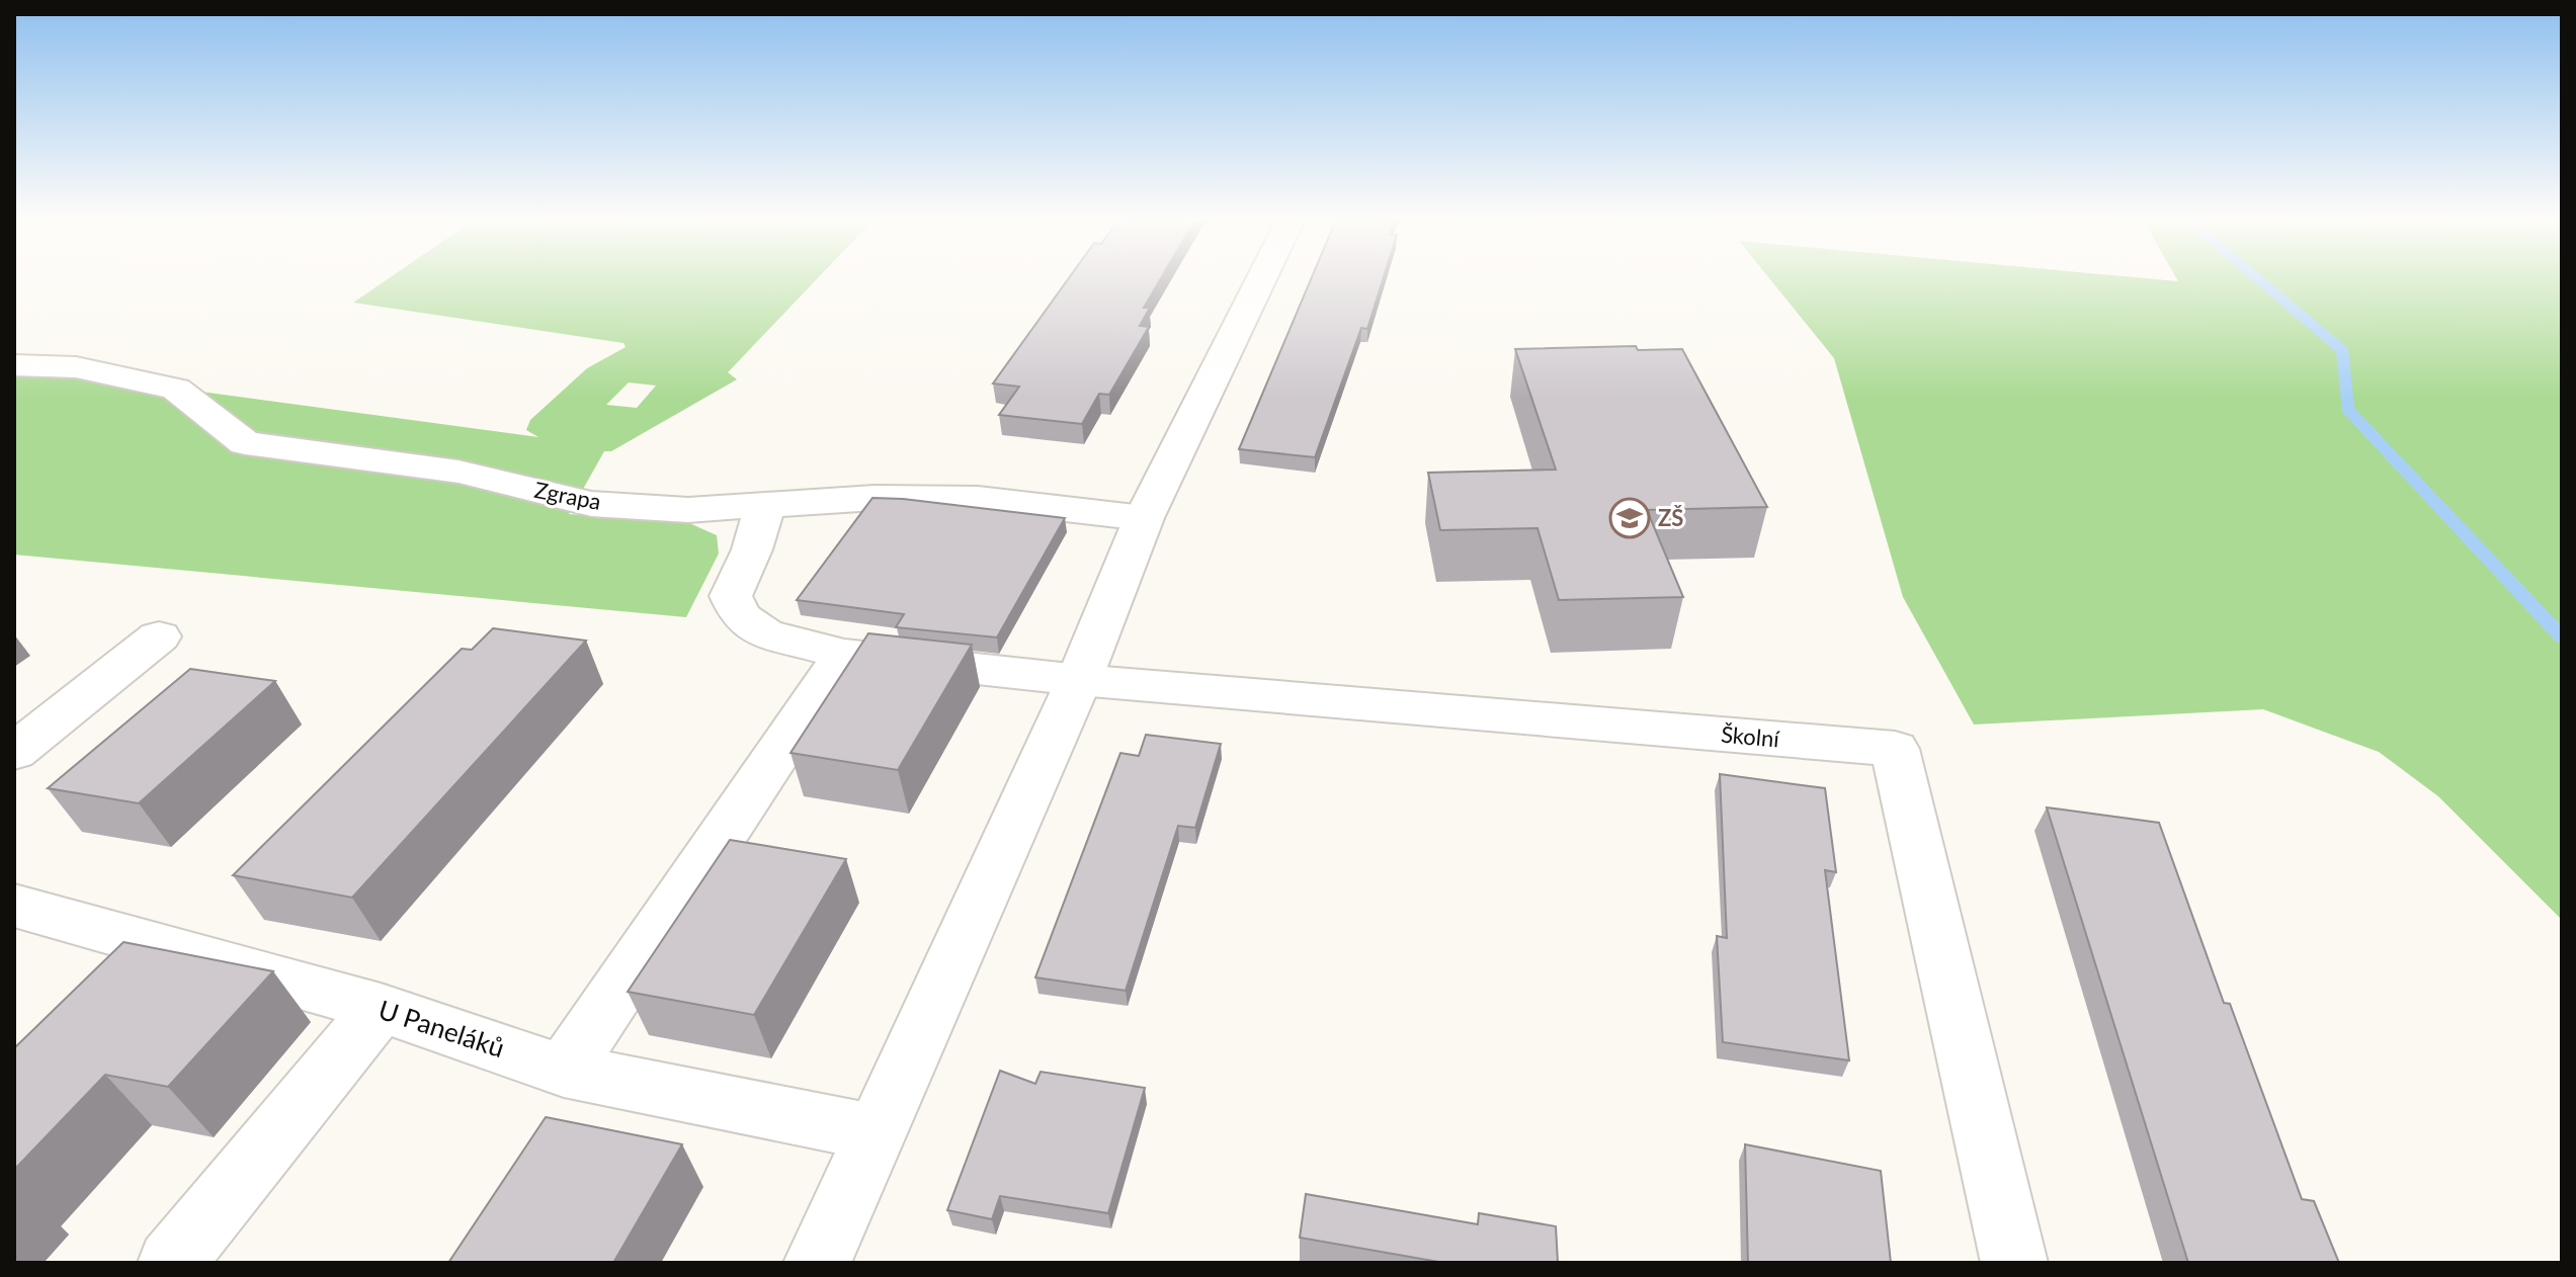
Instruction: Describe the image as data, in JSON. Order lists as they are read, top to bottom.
{
  "streets": {
    "street": ["Zgrapa", "Školní", "U Paneláků"]
  },
  "places": {
    "school or university": ["ZŠ"]
  }
}
